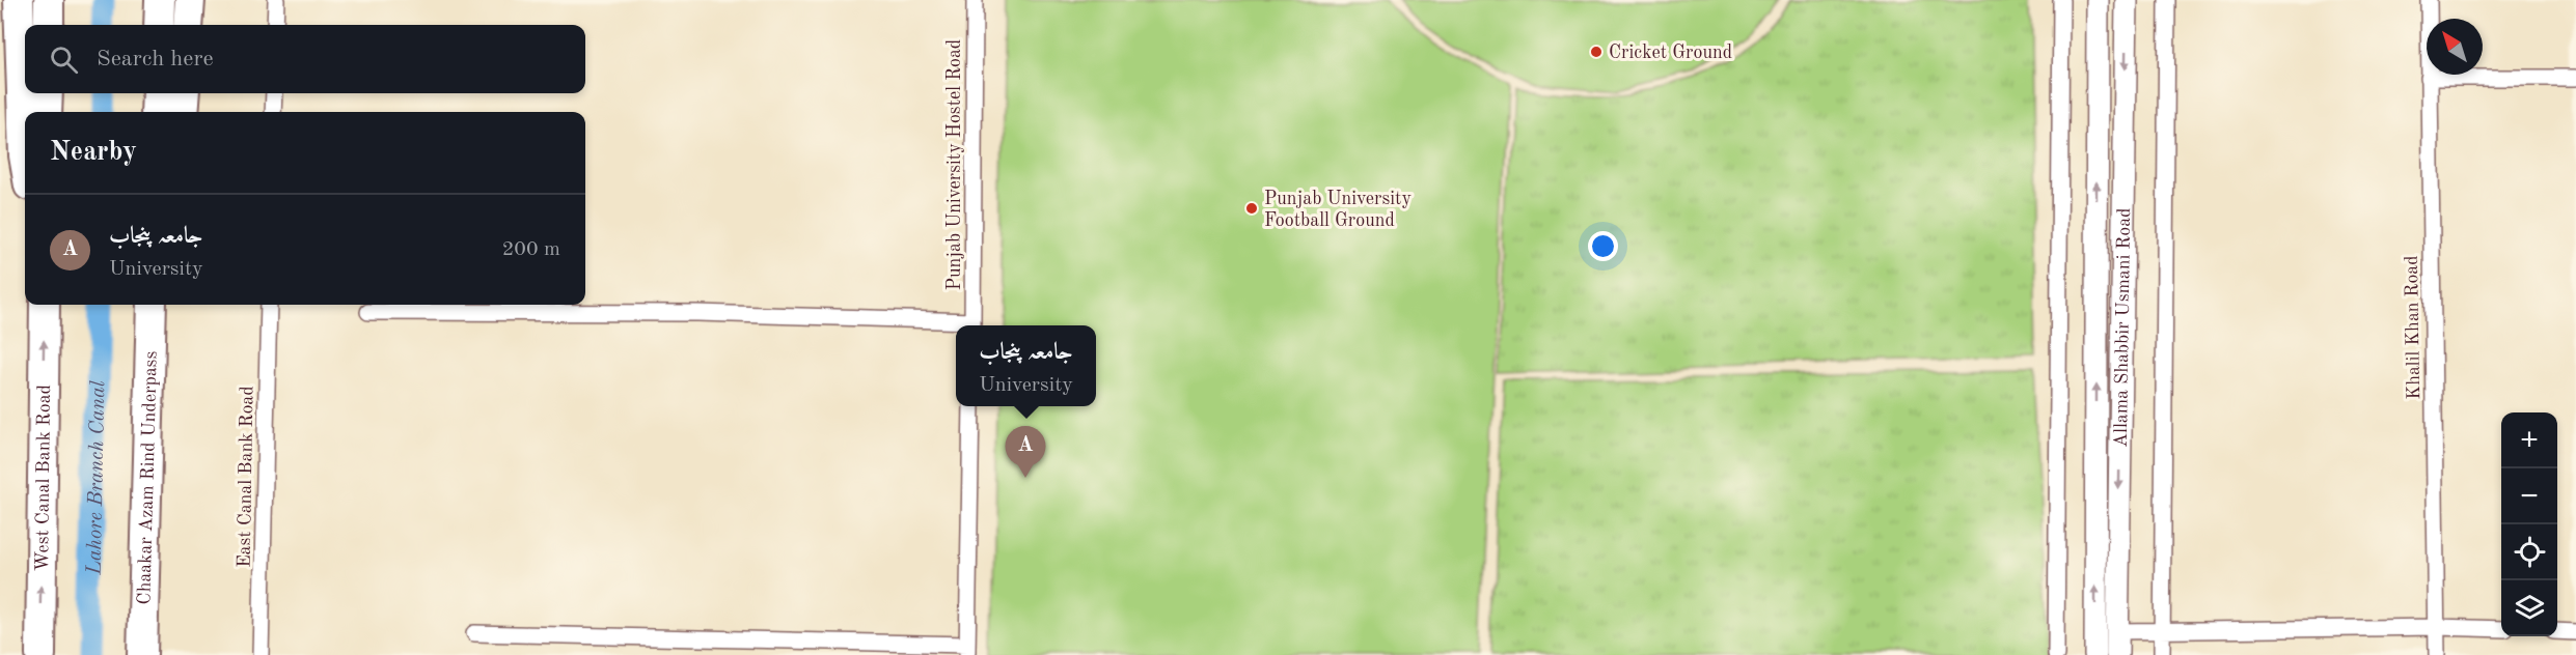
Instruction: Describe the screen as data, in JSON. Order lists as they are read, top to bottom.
{
  "streets": {
    "highway": ["West Canal Bank Road", "Chaakar Azam Rind Underpass"],
    "main road": ["Allama Shabbir Usmani Road"],
    "street": ["Punjab University Hostel Road", "Khalil Khan Road", "East Canal Bank Road"]
  },
  "one_way": ["West Canal Bank Road"],
  "water": ["Lahore Branch Canal"],
  "places": ["Cricket Ground", "Punjab University Football Ground"],
  "north": "top left",
  "page": {
    "search": "Search here",
    "heading": "Nearby",
    "list": [
      {
        "mark": "A",
        "name": "جامعہ پنجاب",
        "note": "University",
        "value": "200 m"
      }
    ],
    "popup": ["جامعہ پنجاب", "University"],
    "map_buttons": ["+", "−"],
    "pins": "A"
  }
}
